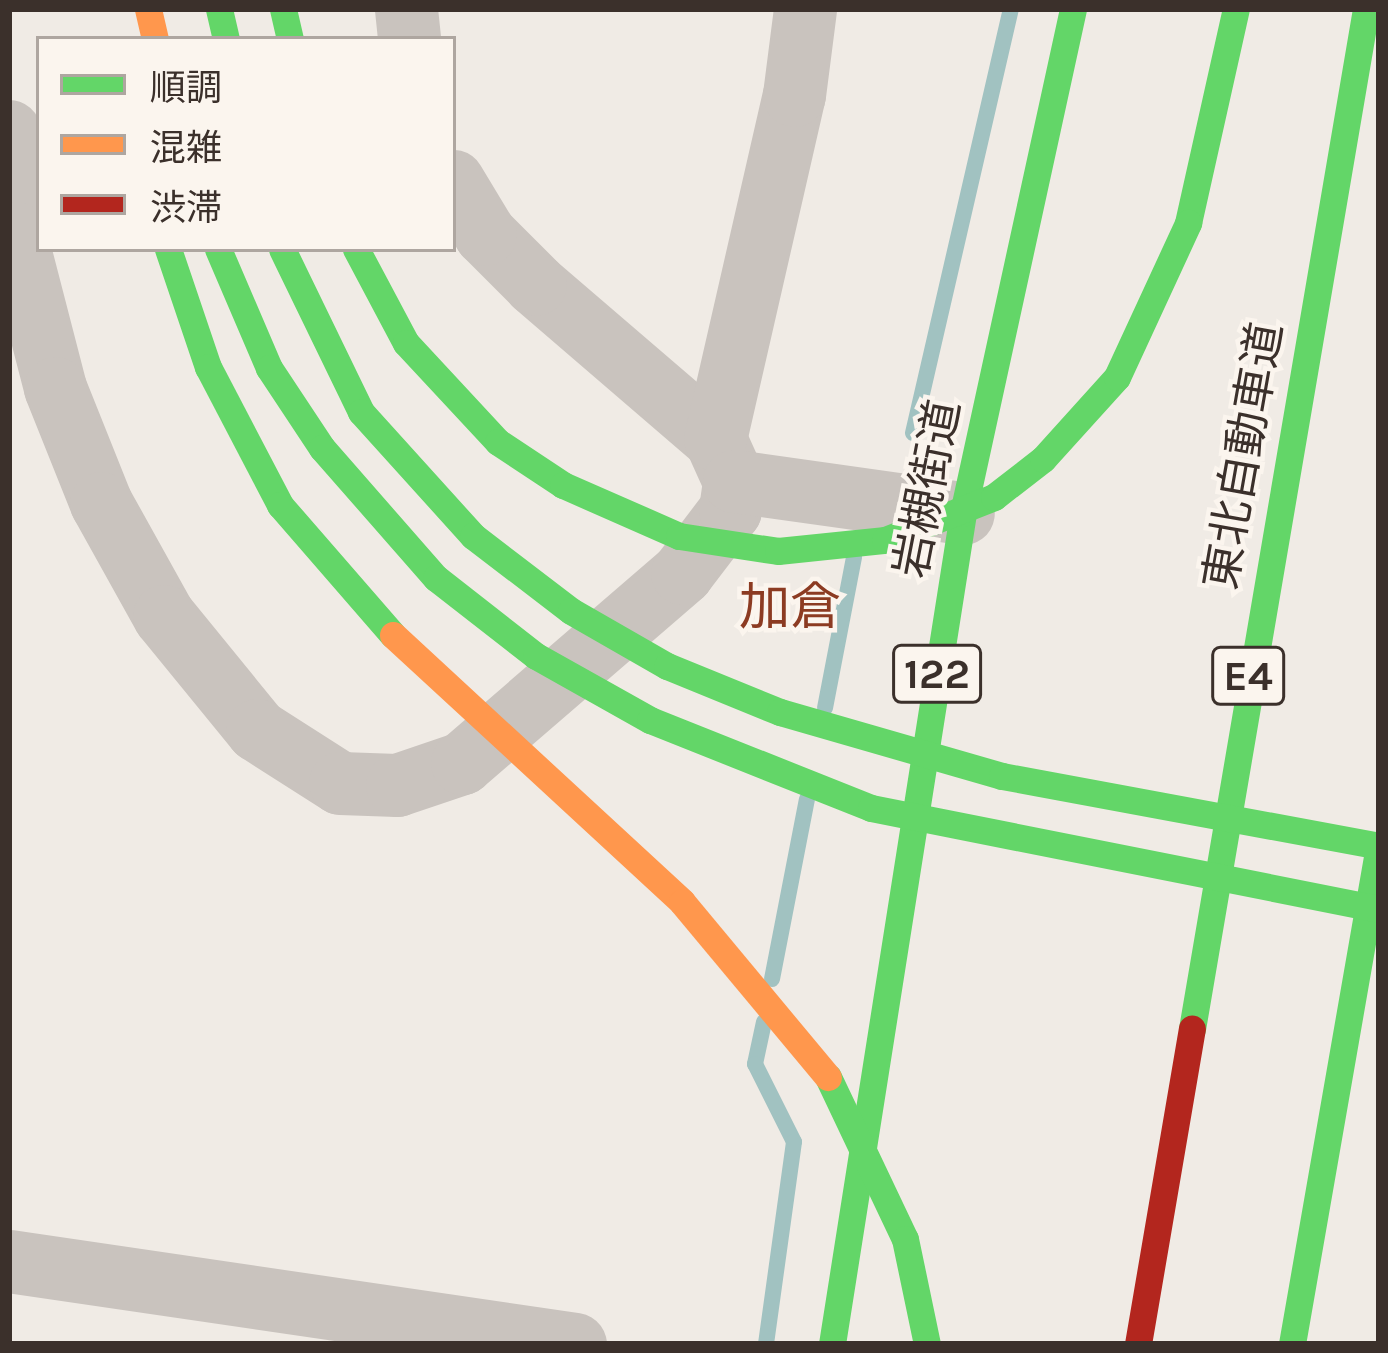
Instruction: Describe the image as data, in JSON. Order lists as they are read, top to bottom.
{
  "streets": {
    "highway": [
      "東北自動車道",
      "岩槻街道",
      "122",
      "E4"
    ]
  },
  "districts": ["加倉"],
  "legend": ["順調", "混雑", "渋滞"]
}
